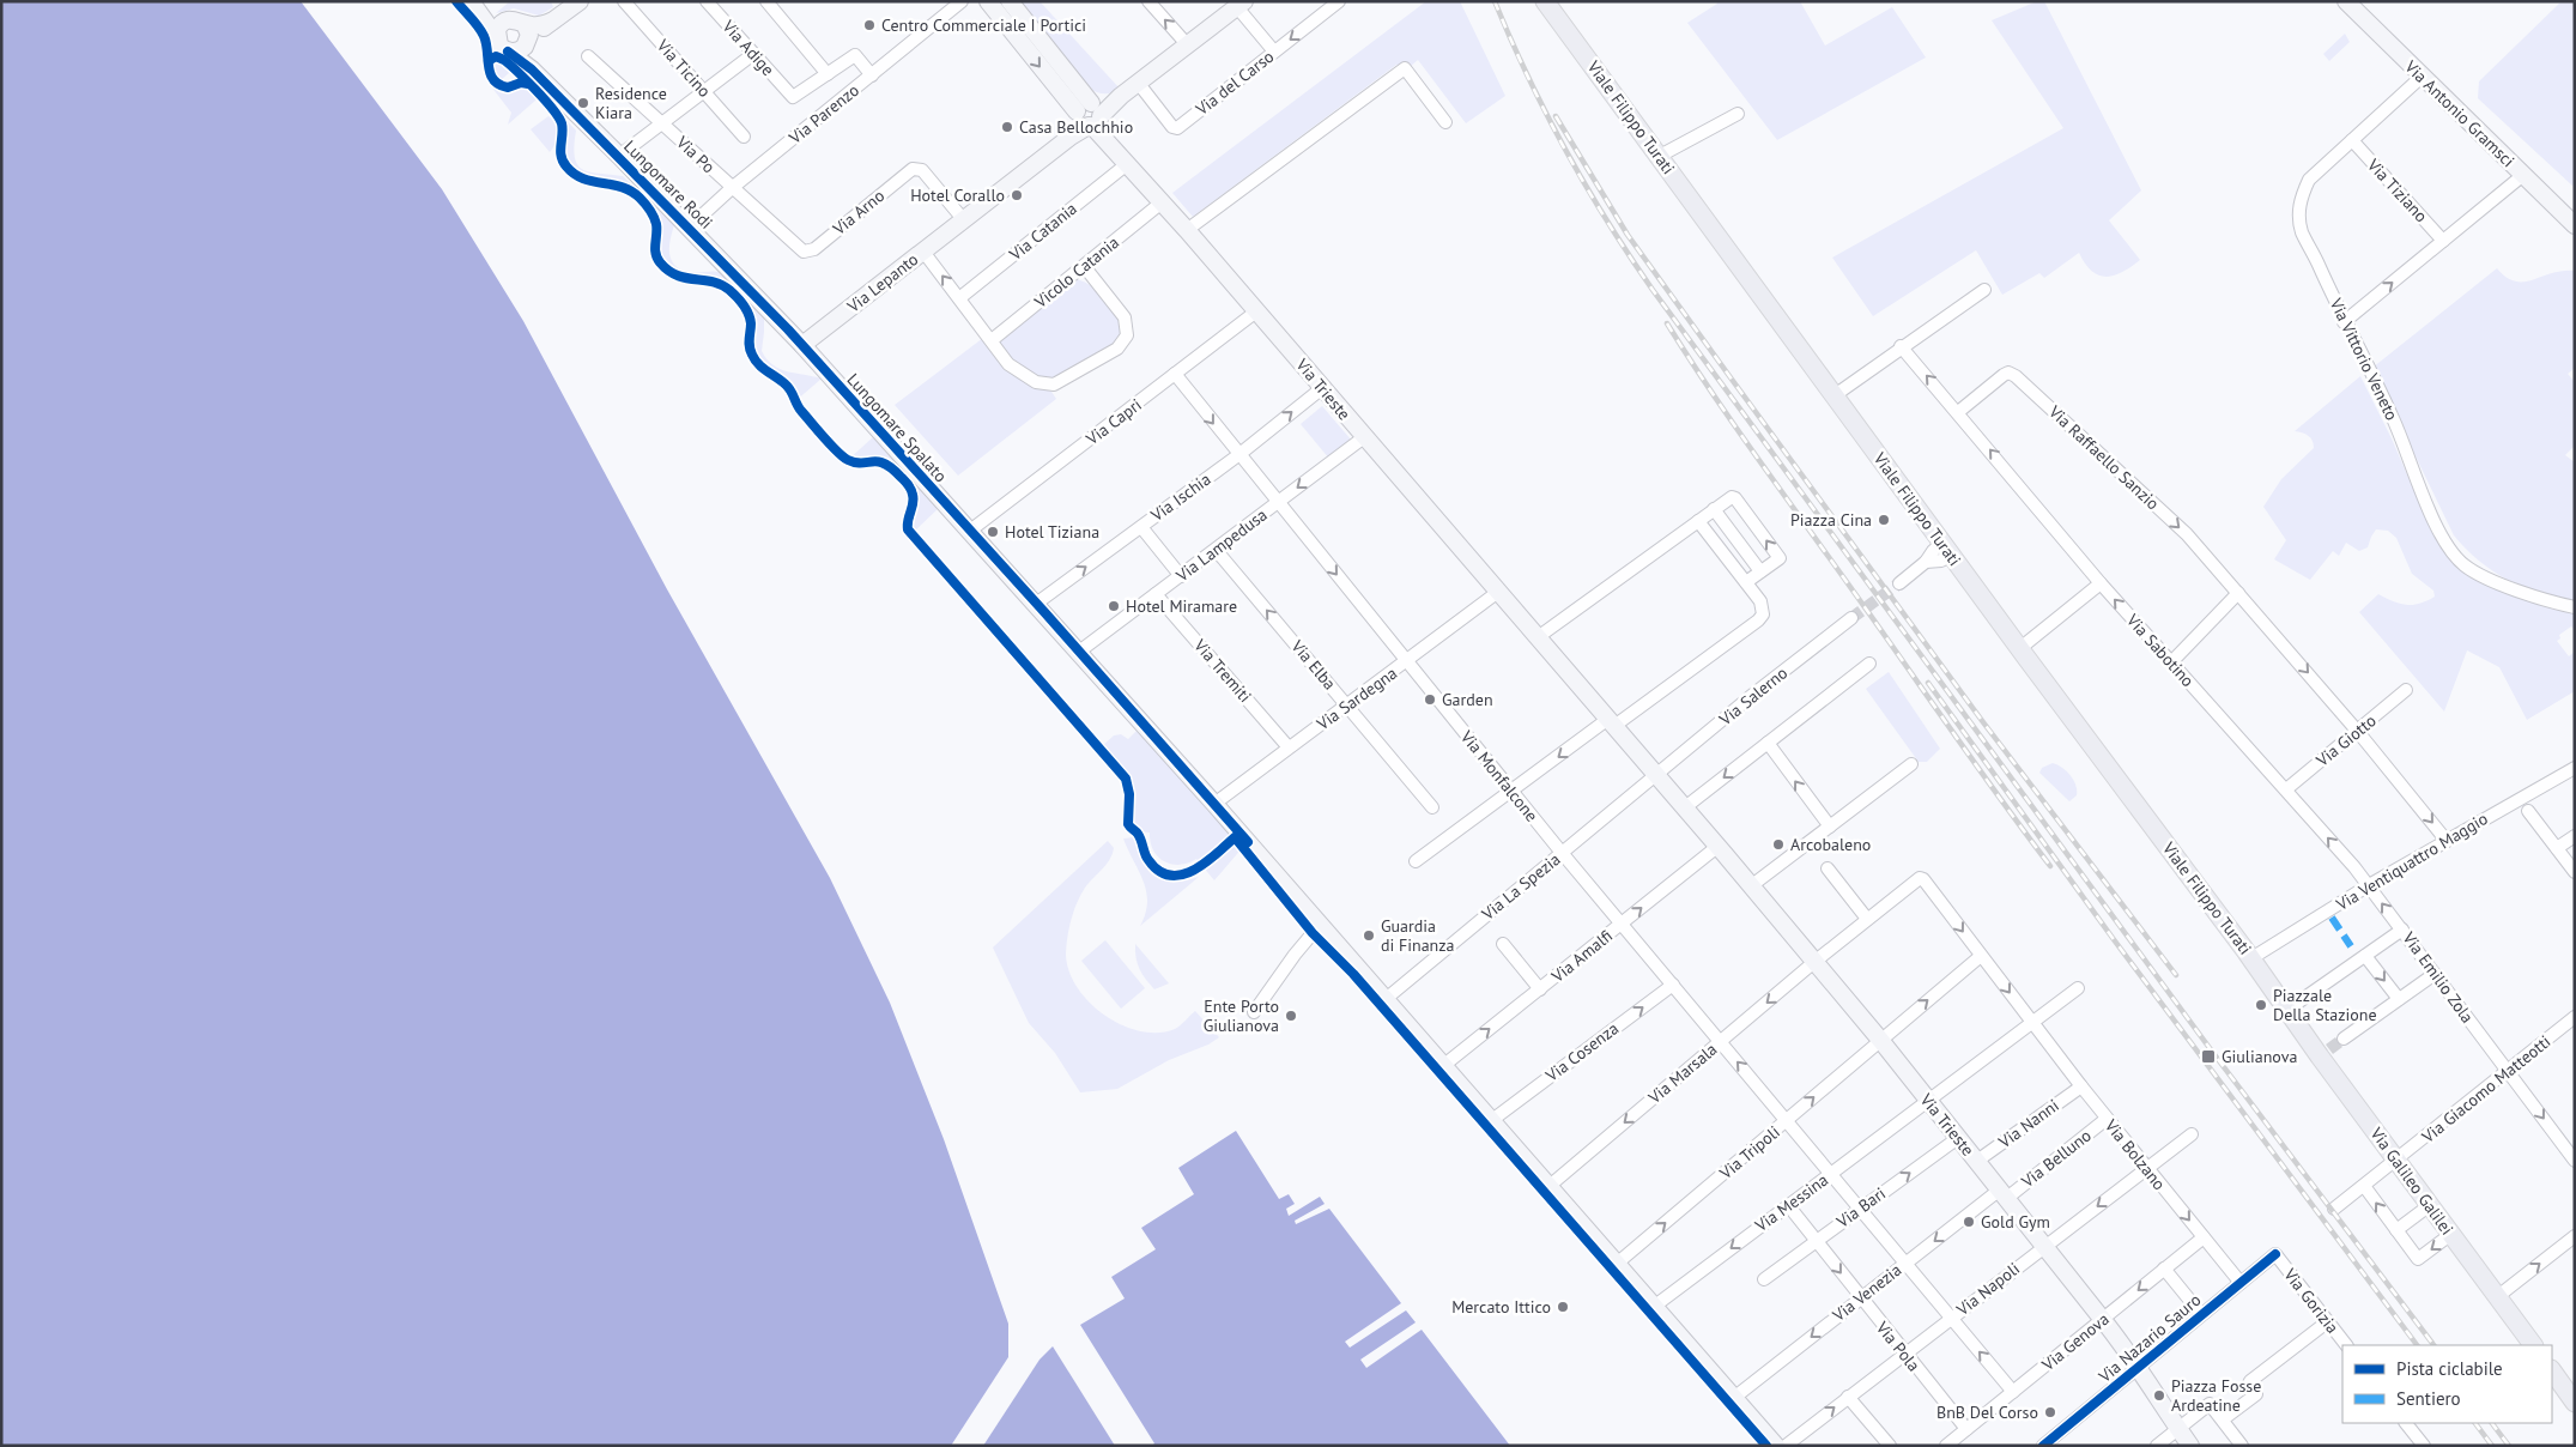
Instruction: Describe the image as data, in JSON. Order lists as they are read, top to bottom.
{
  "streets": {
    "main road": ["Viale Filippo Turati", "Via Galileo Galilei"],
    "street": [
      "Via Adige",
      "Via Ticino",
      "Via del Carso",
      "Via Parenzo",
      "Via Antonio Gramsci",
      "Via Po",
      "Lungomare Rodi",
      "Via Tiziano",
      "Via Arno",
      "Via Catania",
      "Vicolo Catania",
      "Via Lepanto",
      "Via Vittorio Veneto",
      "Via Trieste",
      "Via Capri",
      "Lungomare Spalato",
      "Via Raffaello Sanzio",
      "Via Ischia",
      "Via Lampedusa",
      "Via Sabotino",
      "Via Elba",
      "Via Tremiti",
      "Via Salerno",
      "Via Sardegna",
      "Via Giotto",
      "Via Monfalcone",
      "Via Ventiquattro Maggio",
      "Via La Spezia",
      "Via Amalfi",
      "Via Emilio Zola",
      "Via Cosenza",
      "Via Marsala",
      "Via Giacomo Matteotti",
      "Via Nanni",
      "Via Tripoli",
      "Via Bolzano",
      "Via Belluno",
      "Via Messina",
      "Via Bari",
      "Via Napoli",
      "Via Venezia",
      "Via Gorizia",
      "Via Nazario Sauro",
      "Via Genova",
      "Via Pola"
    ]
  },
  "crossings": [
    ["Via del Carso", "Via Lepanto"],
    ["Via Parenzo", "Via Po"],
    ["Via Parenzo", "Lungomare Rodi"],
    ["Via Antonio Gramsci", "Via Vittorio Veneto"],
    ["Viale Filippo Turati", "Via Ventiquattro Maggio"],
    ["Viale Filippo Turati", "Via Galileo Galilei"],
    ["Via Po", "Via Arno"],
    ["Lungomare Rodi", "Via Lepanto"],
    ["Lungomare Rodi", "Lungomare Spalato"],
    ["Via Tiziano", "Via Vittorio Veneto"],
    ["Via Arno", "Via Lepanto"],
    ["Via Catania", "Via Trieste"],
    ["Vicolo Catania", "Via Trieste"],
    ["Via Lepanto", "Via Trieste"],
    ["Via Lepanto", "Lungomare Spalato"],
    ["Via Trieste", "Via Capri"],
    ["Via Trieste", "Via Ischia"],
    ["Via Trieste", "Via Lampedusa"],
    ["Via Trieste", "Via Salerno"],
    ["Via Trieste", "Via Sardegna"],
    ["Via Trieste", "Via La Spezia"],
    ["Via Trieste", "Via Amalfi"],
    ["Via Trieste", "Via Marsala"],
    ["Via Trieste", "Via Nanni"],
    ["Via Trieste", "Via Tripoli"],
    ["Via Trieste", "Via Belluno"],
    ["Via Trieste", "Via Messina"],
    ["Via Trieste", "Via Bari"],
    ["Via Trieste", "Via Napoli"],
    ["Via Trieste", "Via Venezia"],
    ["Via Trieste", "Via Nazario Sauro"],
    ["Via Trieste", "Via Genova"],
    ["Via Capri", "Lungomare Spalato"],
    ["Via Capri", "Via Monfalcone"],
    ["Lungomare Spalato", "Via Ischia"],
    ["Lungomare Spalato", "Via Lampedusa"],
    ["Lungomare Spalato", "Via Sardegna"],
    ["Lungomare Spalato", "Via La Spezia"],
    ["Lungomare Spalato", "Via Amalfi"],
    ["Lungomare Spalato", "Via Cosenza"],
    ["Lungomare Spalato", "Via Marsala"],
    ["Lungomare Spalato", "Via Tripoli"],
    ["Lungomare Spalato", "Via Messina"],
    ["Lungomare Spalato", "Via Venezia"],
    ["Via Raffaello Sanzio", "Via Sabotino"],
    ["Via Raffaello Sanzio", "Via Giotto"],
    ["Via Raffaello Sanzio", "Via Ventiquattro Maggio"],
    ["Via Ischia", "Via Monfalcone"],
    ["Via Lampedusa", "Via Elba"],
    ["Via Lampedusa", "Via Tremiti"],
    ["Via Lampedusa", "Via Monfalcone"],
    ["Via Sabotino", "Via Giotto"],
    ["Via Sabotino", "Via Ventiquattro Maggio"],
    ["Via Sabotino", "Via Emilio Zola"],
    ["Via Elba", "Via Sardegna"],
    ["Via Tremiti", "Via Sardegna"],
    ["Via Salerno", "Via La Spezia"],
    ["Via Sardegna", "Via Monfalcone"],
    ["Via Monfalcone", "Via La Spezia"],
    ["Via Monfalcone", "Via Amalfi"],
    ["Via Monfalcone", "Via Cosenza"],
    ["Via Monfalcone", "Via Marsala"],
    ["Via Monfalcone", "Via Tripoli"],
    ["Via Monfalcone", "Via Messina"],
    ["Via Monfalcone", "Via Bari"],
    ["Via Monfalcone", "Via Napoli"],
    ["Via Monfalcone", "Via Venezia"],
    ["Via Monfalcone", "Via Genova"],
    ["Via Ventiquattro Maggio", "Via Emilio Zola"],
    ["Via Emilio Zola", "Via Giacomo Matteotti"],
    ["Via Marsala", "Via Bolzano"],
    ["Via Giacomo Matteotti", "Via Galileo Galilei"],
    ["Via Nanni", "Via Bolzano"],
    ["Via Tripoli", "Via Bolzano"],
    ["Via Bolzano", "Via Belluno"],
    ["Via Bolzano", "Via Napoli"],
    ["Via Bolzano", "Via Nazario Sauro"],
    ["Via Bolzano", "Via Genova"],
    ["Via Belluno", "Via Venezia"],
    ["Via Messina", "Via Pola"],
    ["Via Bari", "Via Pola"],
    ["Via Napoli", "Via Pola"],
    ["Via Venezia", "Via Pola"],
    ["Via Gorizia", "Via Nazario Sauro"],
    ["Via Genova", "Via Pola"]
  ],
  "one_way": [
    "Via Raffaello Sanzio",
    "Via Ischia",
    "Via Sabotino",
    "Via Elba",
    "Via Amalfi",
    "Via Cosenza",
    "Via Marsala",
    "Via Tripoli",
    "Via Bolzano",
    "Via Messina",
    "Via Bari",
    "Via Venezia"
  ],
  "places": {
    "other": [
      "Centro Commerciale I Portici",
      "Residence Kiara",
      "Casa Bellochhio",
      "Hotel Corallo",
      "Piazza Cina",
      "Hotel Tiziana",
      "Hotel Miramare",
      "Garden",
      "Arcobaleno",
      "Guardia di Finanza",
      "Piazzale Della Stazione",
      "Ente Porto Giulianova",
      "Gold Gym",
      "Mercato Ittico",
      "Piazza Fosse Ardeatine",
      "BnB Del Corso"
    ],
    "transit": ["Giulianova"]
  },
  "legend": ["Pista ciclabile", "Sentiero"]
}
